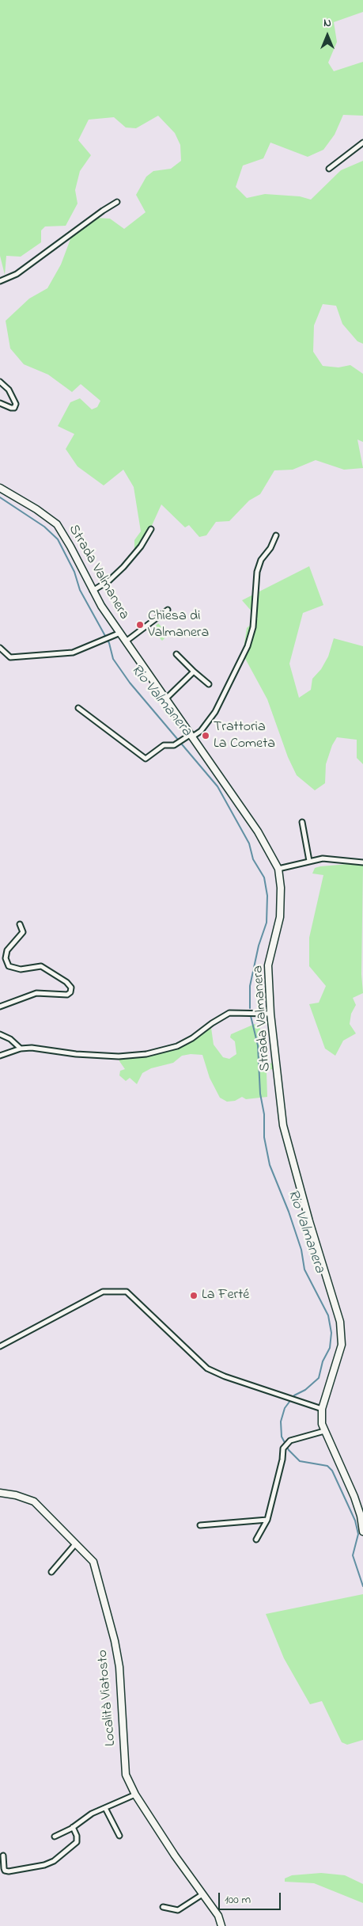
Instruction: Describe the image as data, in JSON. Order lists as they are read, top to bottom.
{
  "streets": {
    "street": ["Strada Valmanera", "Località Viatosto"]
  },
  "water": ["Rio Valmanera"],
  "places": ["Chiesa di Valmanera", "Trattoria La Cometa", "La Ferté"],
  "scale_bar": "100 m",
  "north": "top"
}
